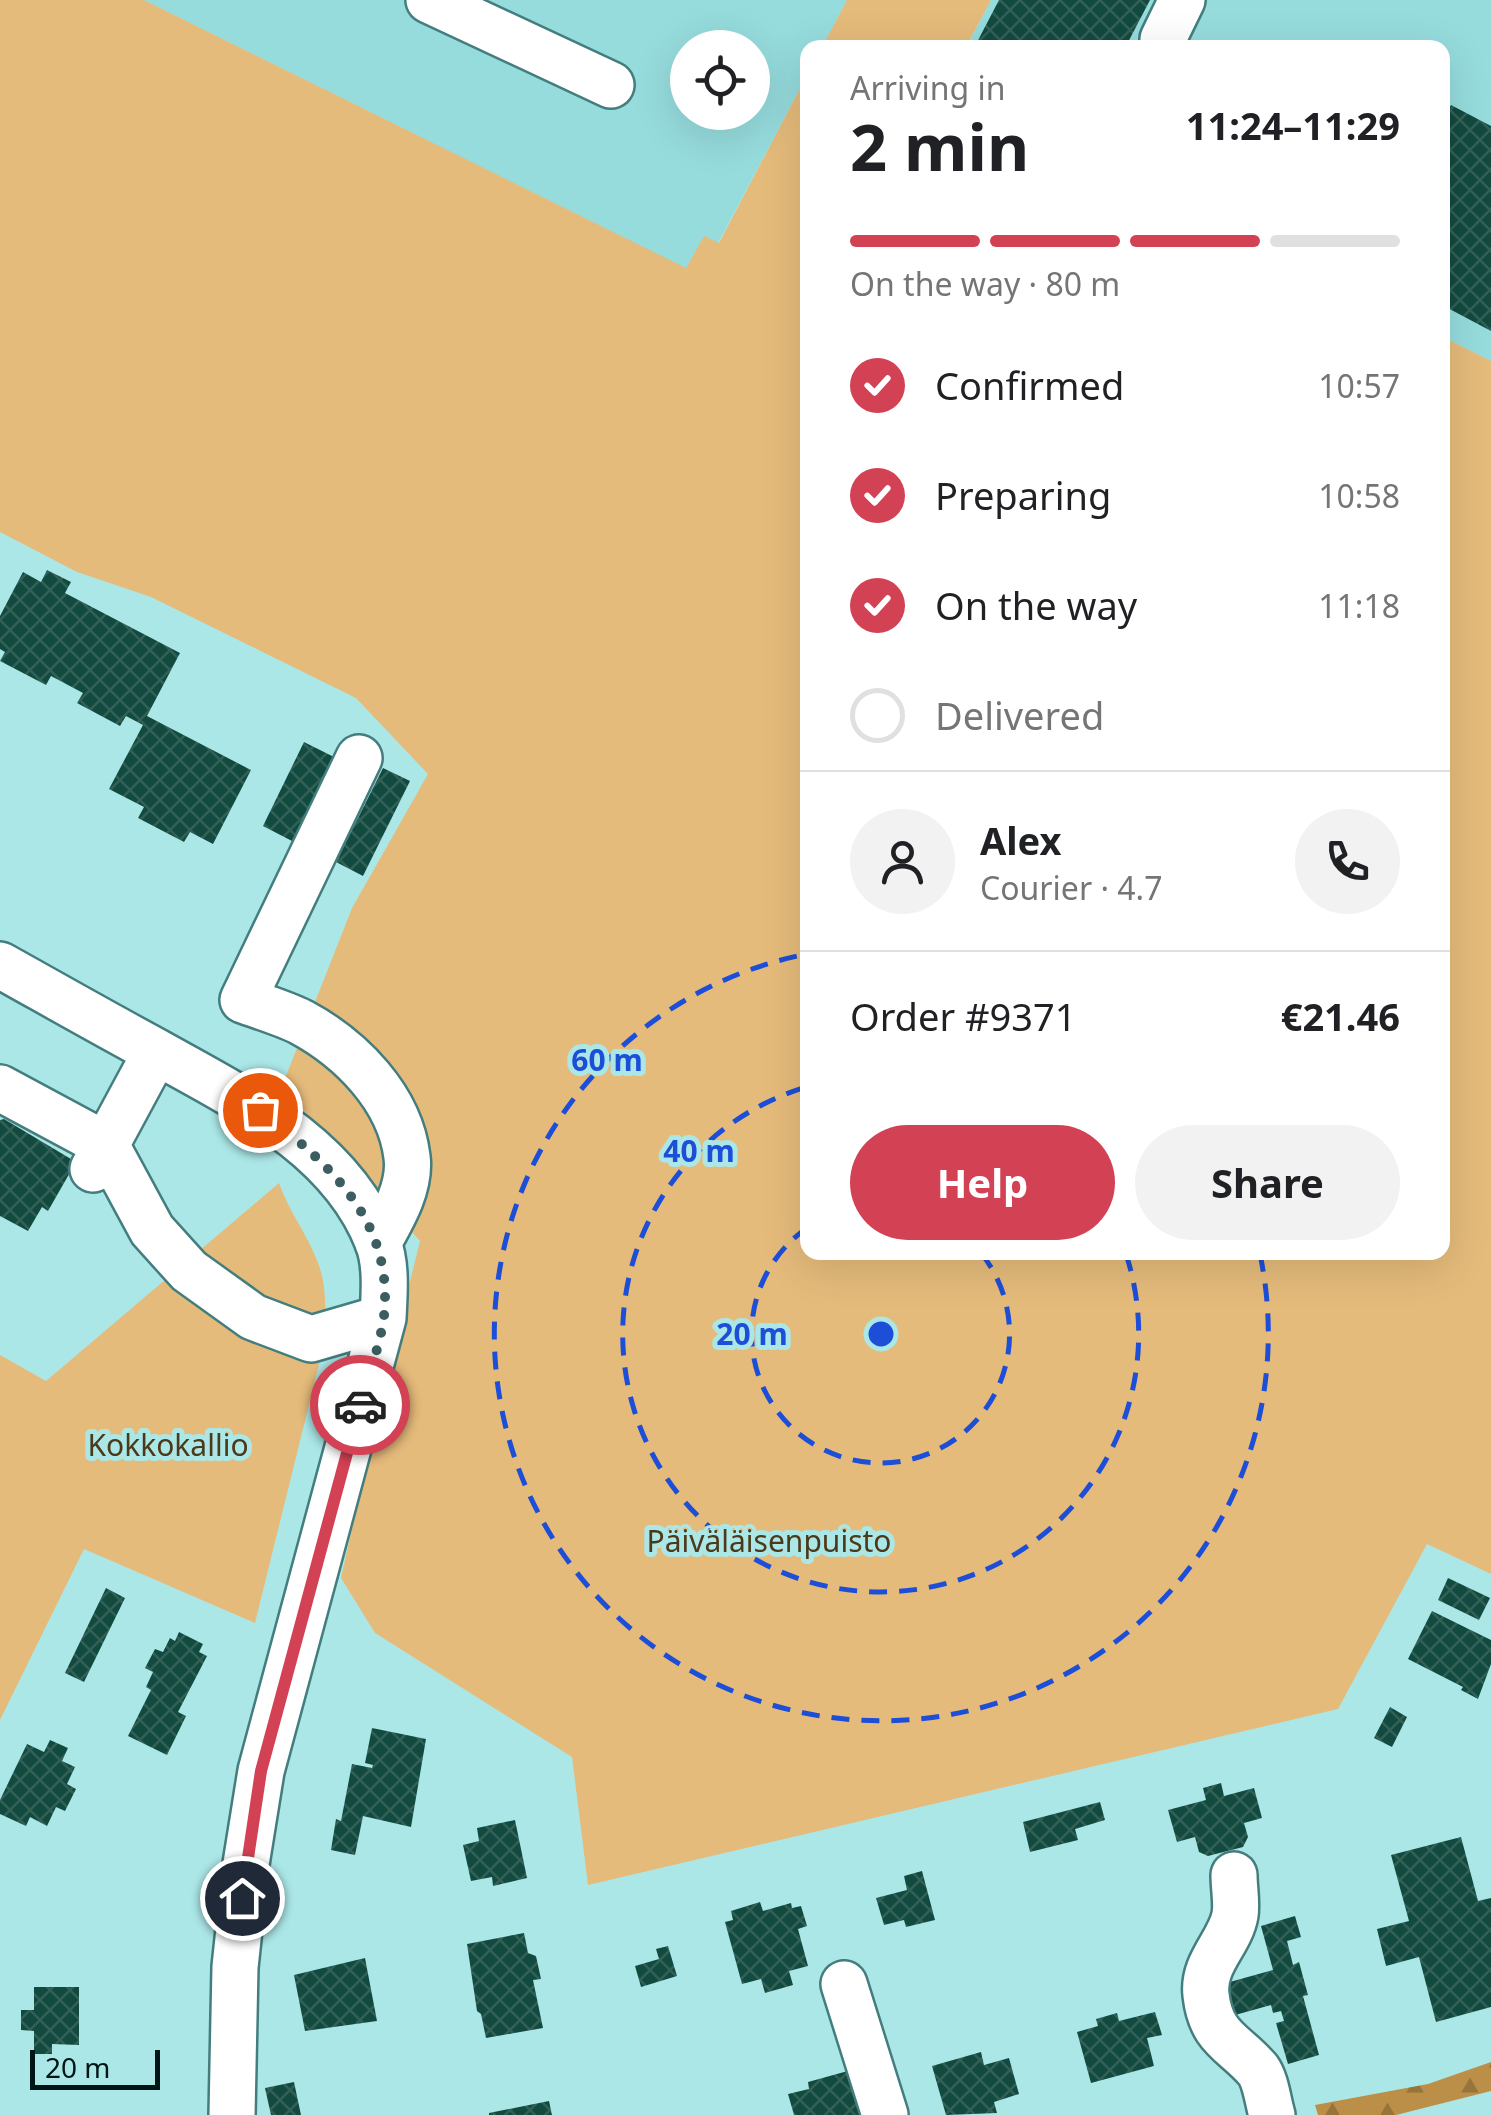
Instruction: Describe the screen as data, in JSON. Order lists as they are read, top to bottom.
{
  "parks": ["Kokkokallio", "Päiväläisenpuisto"],
  "scale_bar": "20 m",
  "page": {
    "heading": ["2 min", "Arriving in", "11:24–11:29"],
    "panel": [
      "Alex",
      "Courier · 4.7",
      "Order #9371",
      "€21.46"
    ],
    "bar": "On the way · 80 m",
    "list": [
      ["Confirmed", "10:57"],
      ["Preparing", "10:58"],
      ["On the way", "11:18"],
      "Delivered"
    ],
    "buttons": ["Help", "Share"],
    "scale": "20 m"
  },
  "rings": ["60 m", "40 m", "20 m"]
}
